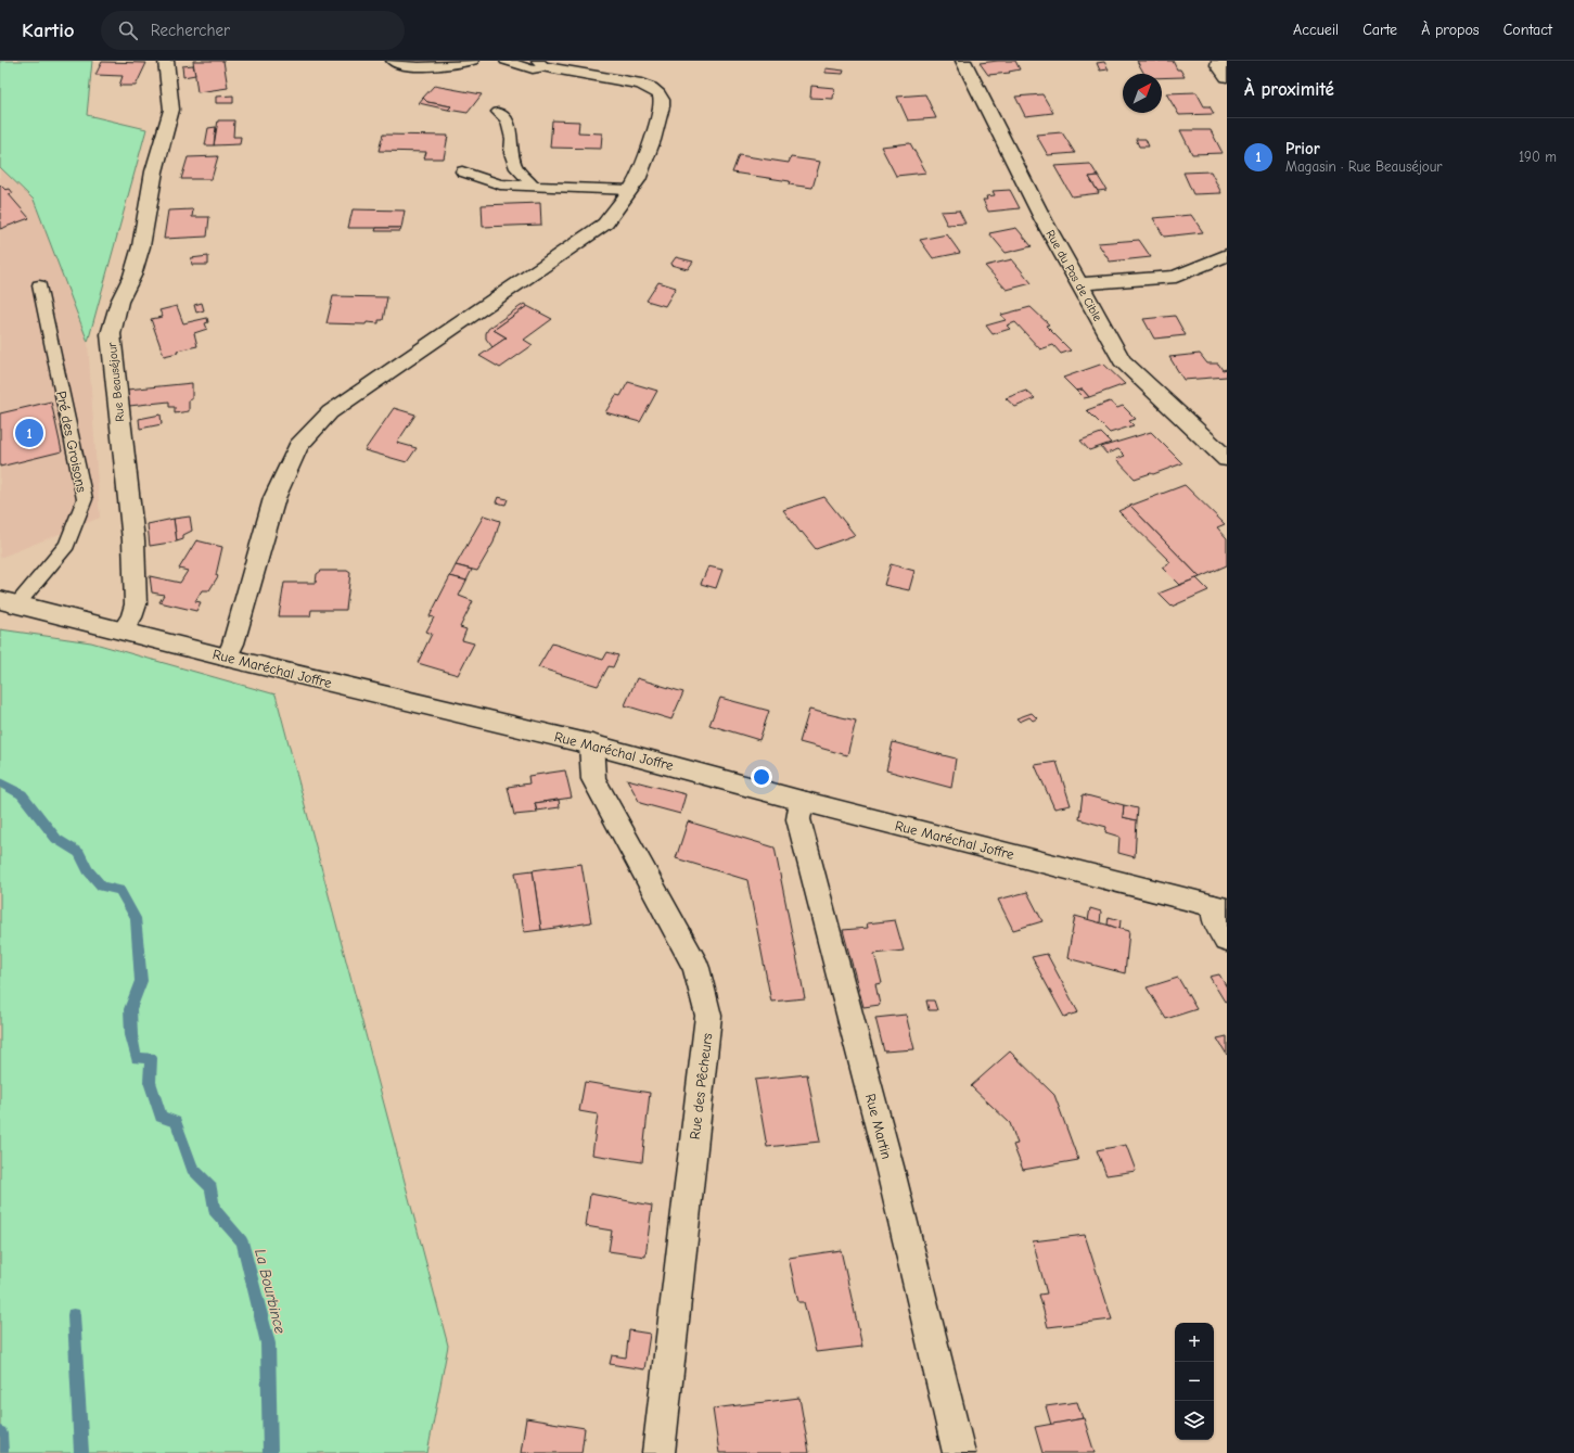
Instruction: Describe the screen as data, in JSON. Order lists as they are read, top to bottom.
{
  "streets": {
    "street": [
      "Rue du Pas de Cible",
      "Rue Beauséjour",
      "Rue Maréchal Joffre",
      "Rue des Pêcheurs",
      "Rue Martin"
    ],
    "lane": ["Pré des Groisons"]
  },
  "crossings": [
    ["Rue Beauséjour", "Rue Maréchal Joffre"],
    ["Pré des Groisons", "Rue Maréchal Joffre"],
    ["Rue Maréchal Joffre", "Rue des Pêcheurs"],
    ["Rue Maréchal Joffre", "Rue Martin"]
  ],
  "water": ["La Bourbince"],
  "north": "top right",
  "page": {
    "header": "Kartio",
    "search": "Rechercher",
    "nav": [
      "Accueil",
      "Carte",
      "À propos",
      "Contact"
    ],
    "heading": "À proximité",
    "list": [
      {
        "mark": "1",
        "name": "Prior",
        "note": "Magasin · Rue Beauséjour",
        "value": "190 m"
      }
    ],
    "pins": "1",
    "map_buttons": ["+", "−"]
  }
}
